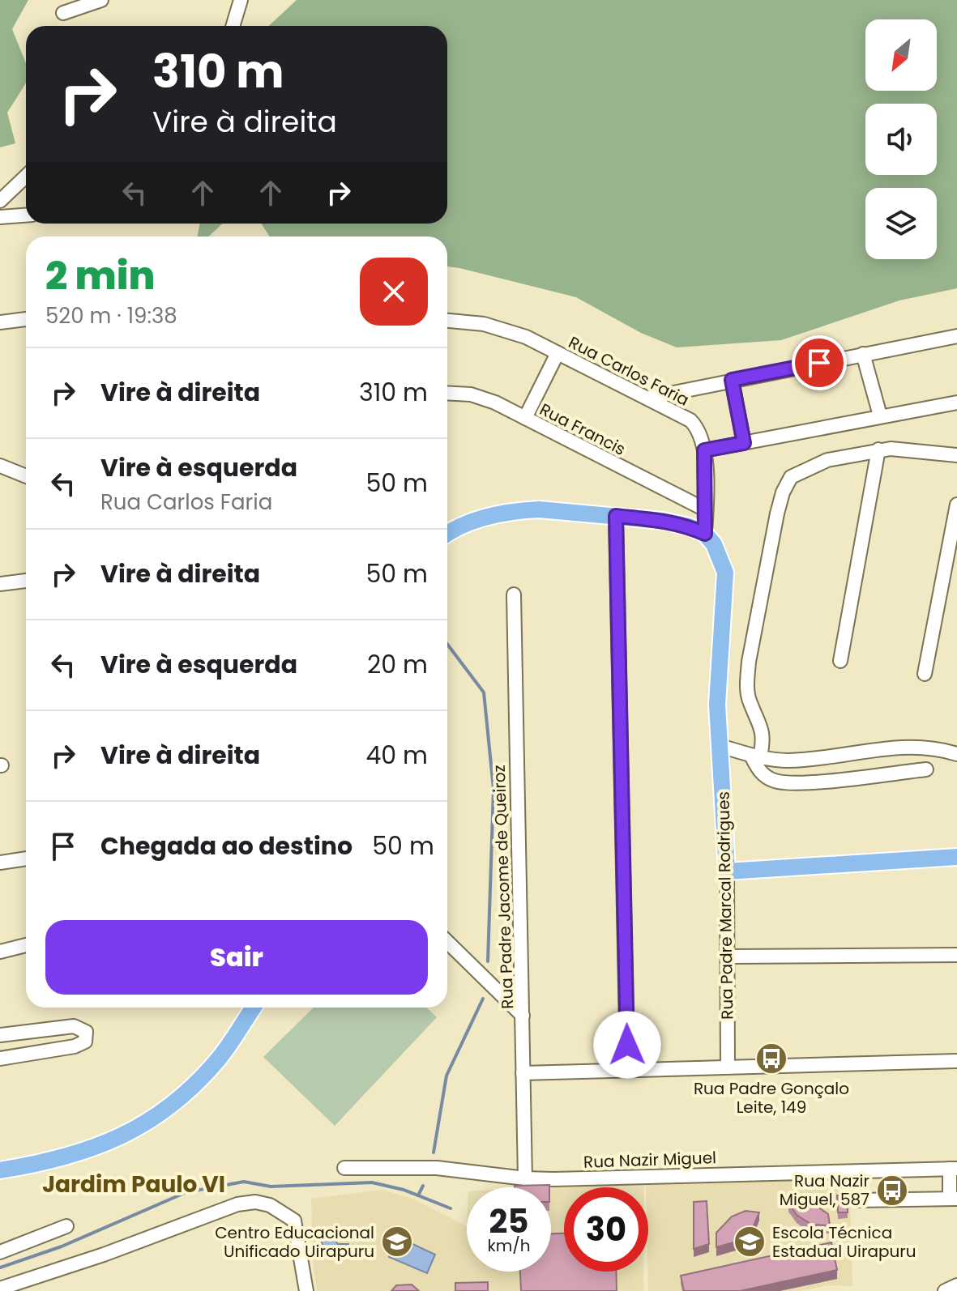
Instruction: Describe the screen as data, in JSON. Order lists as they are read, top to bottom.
{
  "streets": {
    "main road": ["Rua Padre Marcal Rodrigues"],
    "street": [
      "Rua Carlos Faria",
      "Rua Francis",
      "Rua Padre Jacome de Queiroz",
      "Rua Nazir Miguel"
    ]
  },
  "crossings": [
    ["Rua Carlos Faria", "Rua Francis"],
    ["Rua Carlos Faria", "Rua Padre Marcal Rodrigues"],
    ["Rua Padre Jacome de Queiroz", "Rua Nazir Miguel"]
  ],
  "districts": ["Jardim Paulo VI"],
  "places": {
    "bus stop": ["Rua Padre Gonçalo Leite, 149", "Rua Nazir Miguel, 587"],
    "school or university": ["Centro Educacional Unificado Uirapuru", "Escola Técnica Estadual Uirapuru"]
  },
  "north": "bottom left",
  "page": {
    "turn": ["310 m", "Vire à direita"],
    "heading": ["2 min", "520 m · 19:38"],
    "list": [
      {
        "name": "Vire à direita",
        "value": "310 m"
      },
      {
        "name": "Vire à esquerda",
        "note": "Rua Carlos Faria",
        "value": "50 m"
      },
      {
        "name": "Vire à direita",
        "value": "50 m"
      },
      {
        "name": "Vire à esquerda",
        "value": "20 m"
      },
      {
        "name": "Vire à direita",
        "value": "40 m"
      },
      {
        "name": "Chegada ao destino",
        "value": "50 m"
      }
    ],
    "buttons": "Sair",
    "speed": "25 km/h",
    "limit": "30"
  }
}
